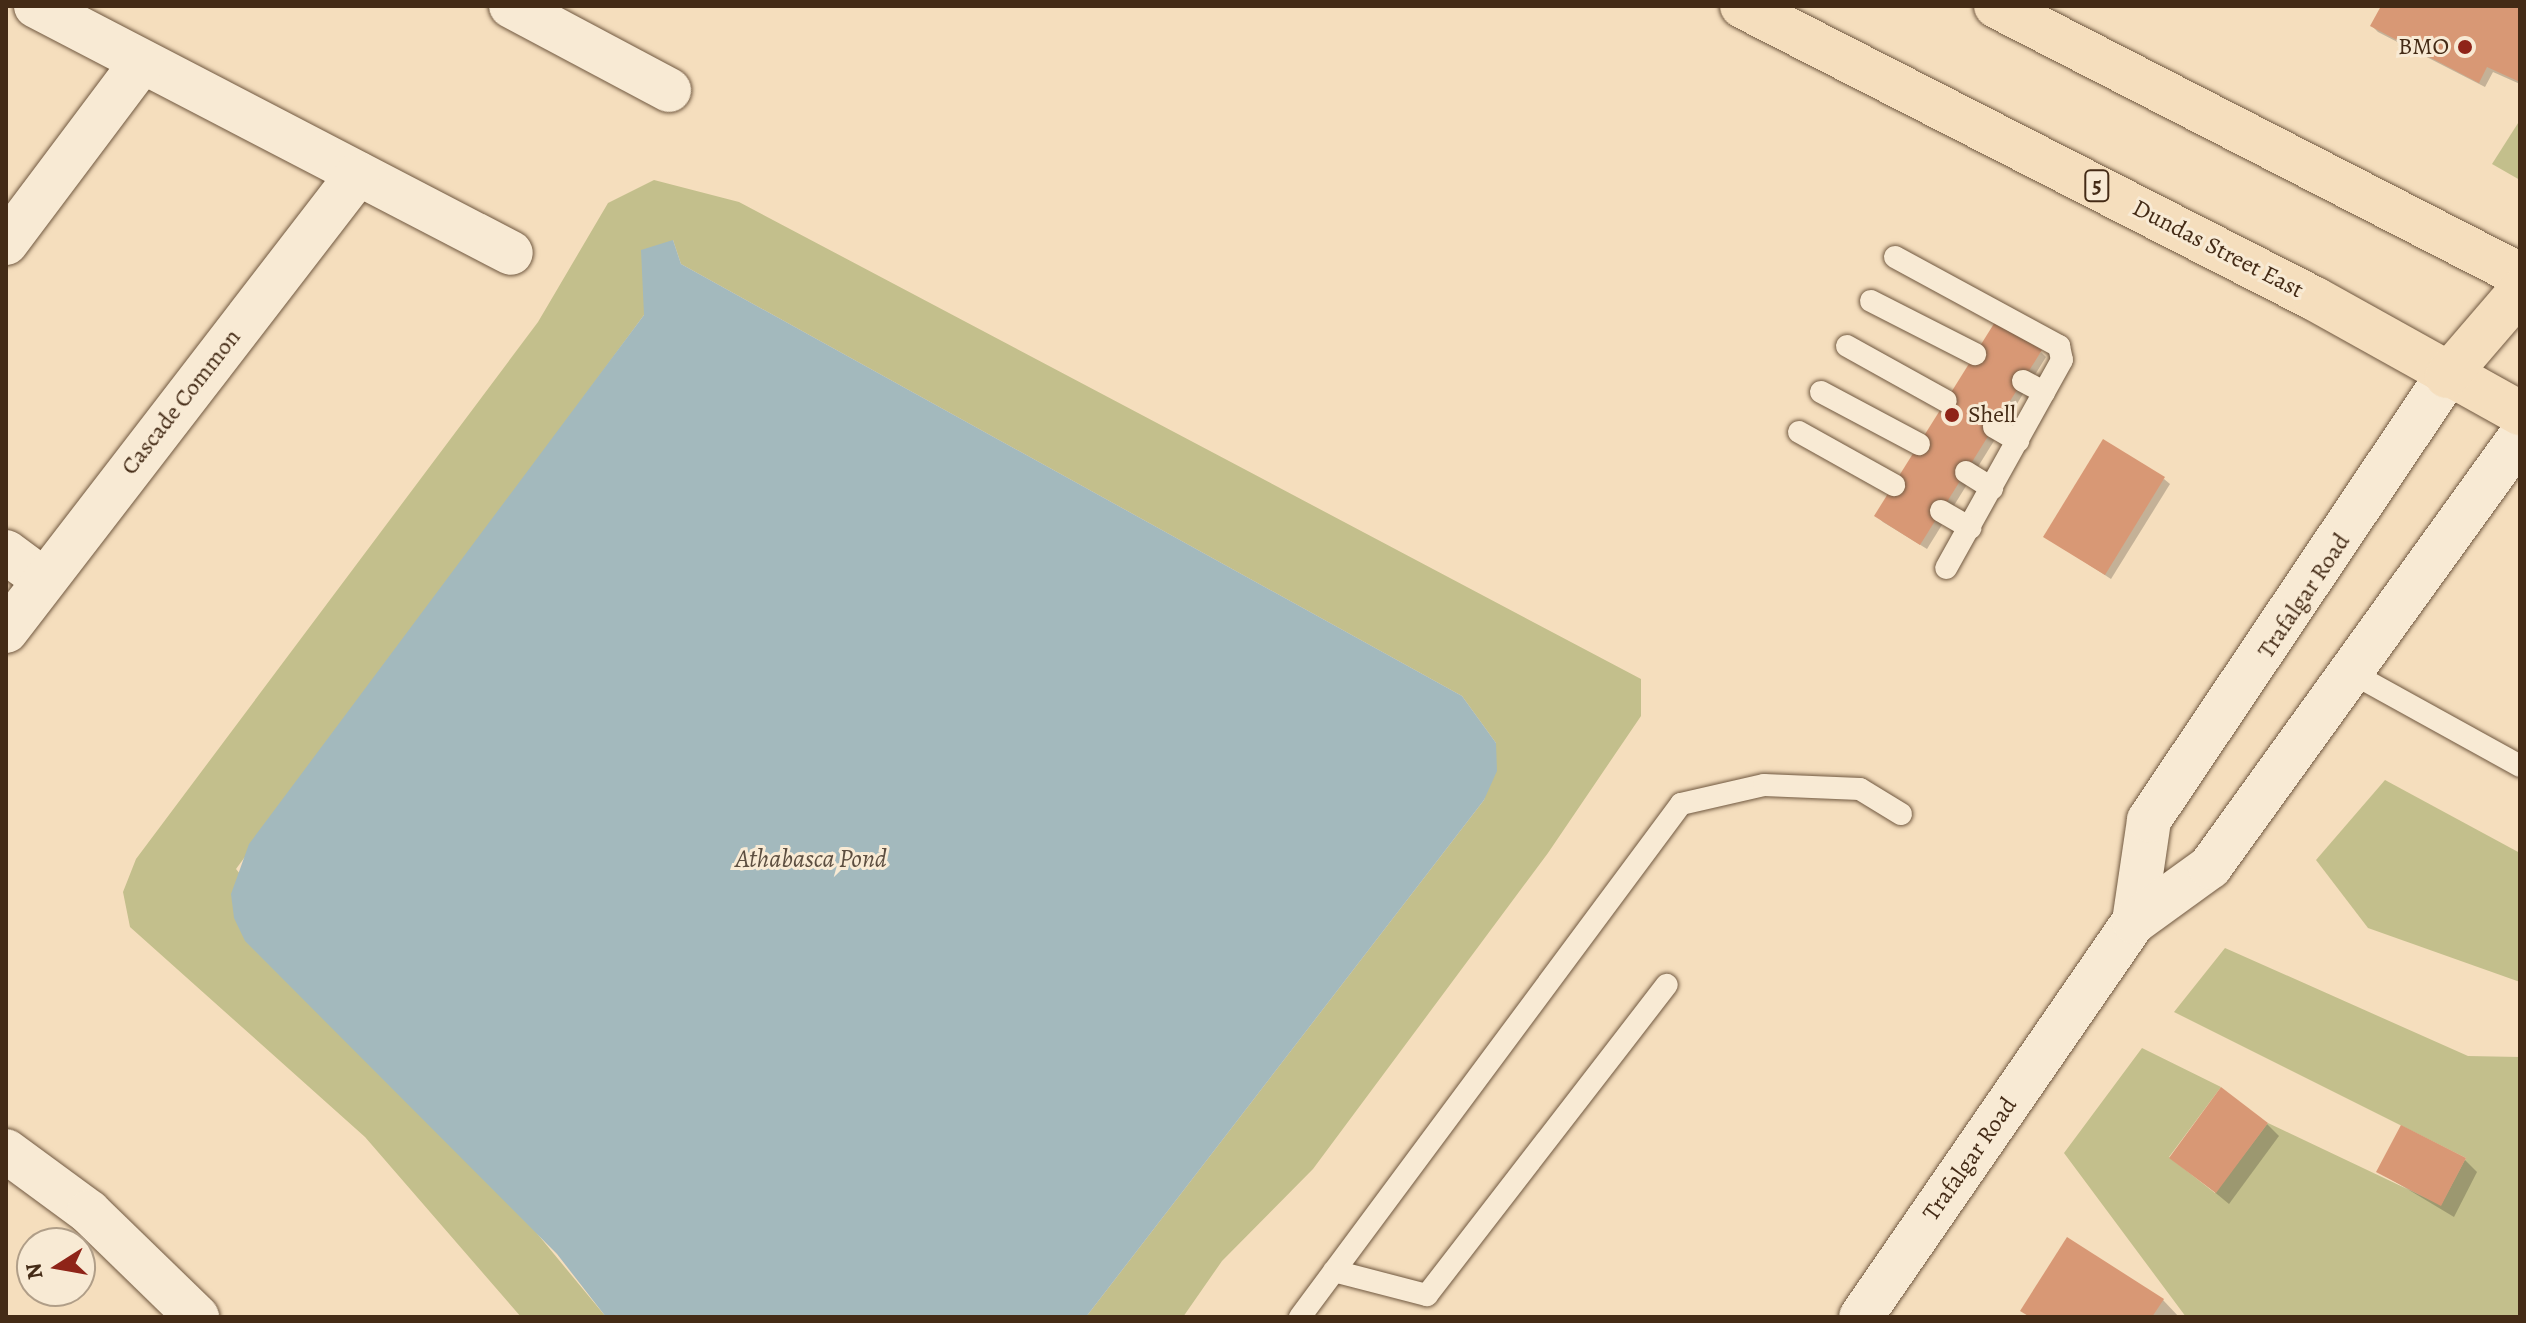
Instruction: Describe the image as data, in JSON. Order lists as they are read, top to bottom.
{
  "streets": {
    "main road": ["5", "Dundas Street East", "Trafalgar Road"],
    "street": ["Cascade Common"]
  },
  "crossings": [
    ["Dundas Street East", "Trafalgar Road"]
  ],
  "water": ["Athabasca Pond"],
  "places": ["BMO", "Shell"],
  "north": "left"
}
